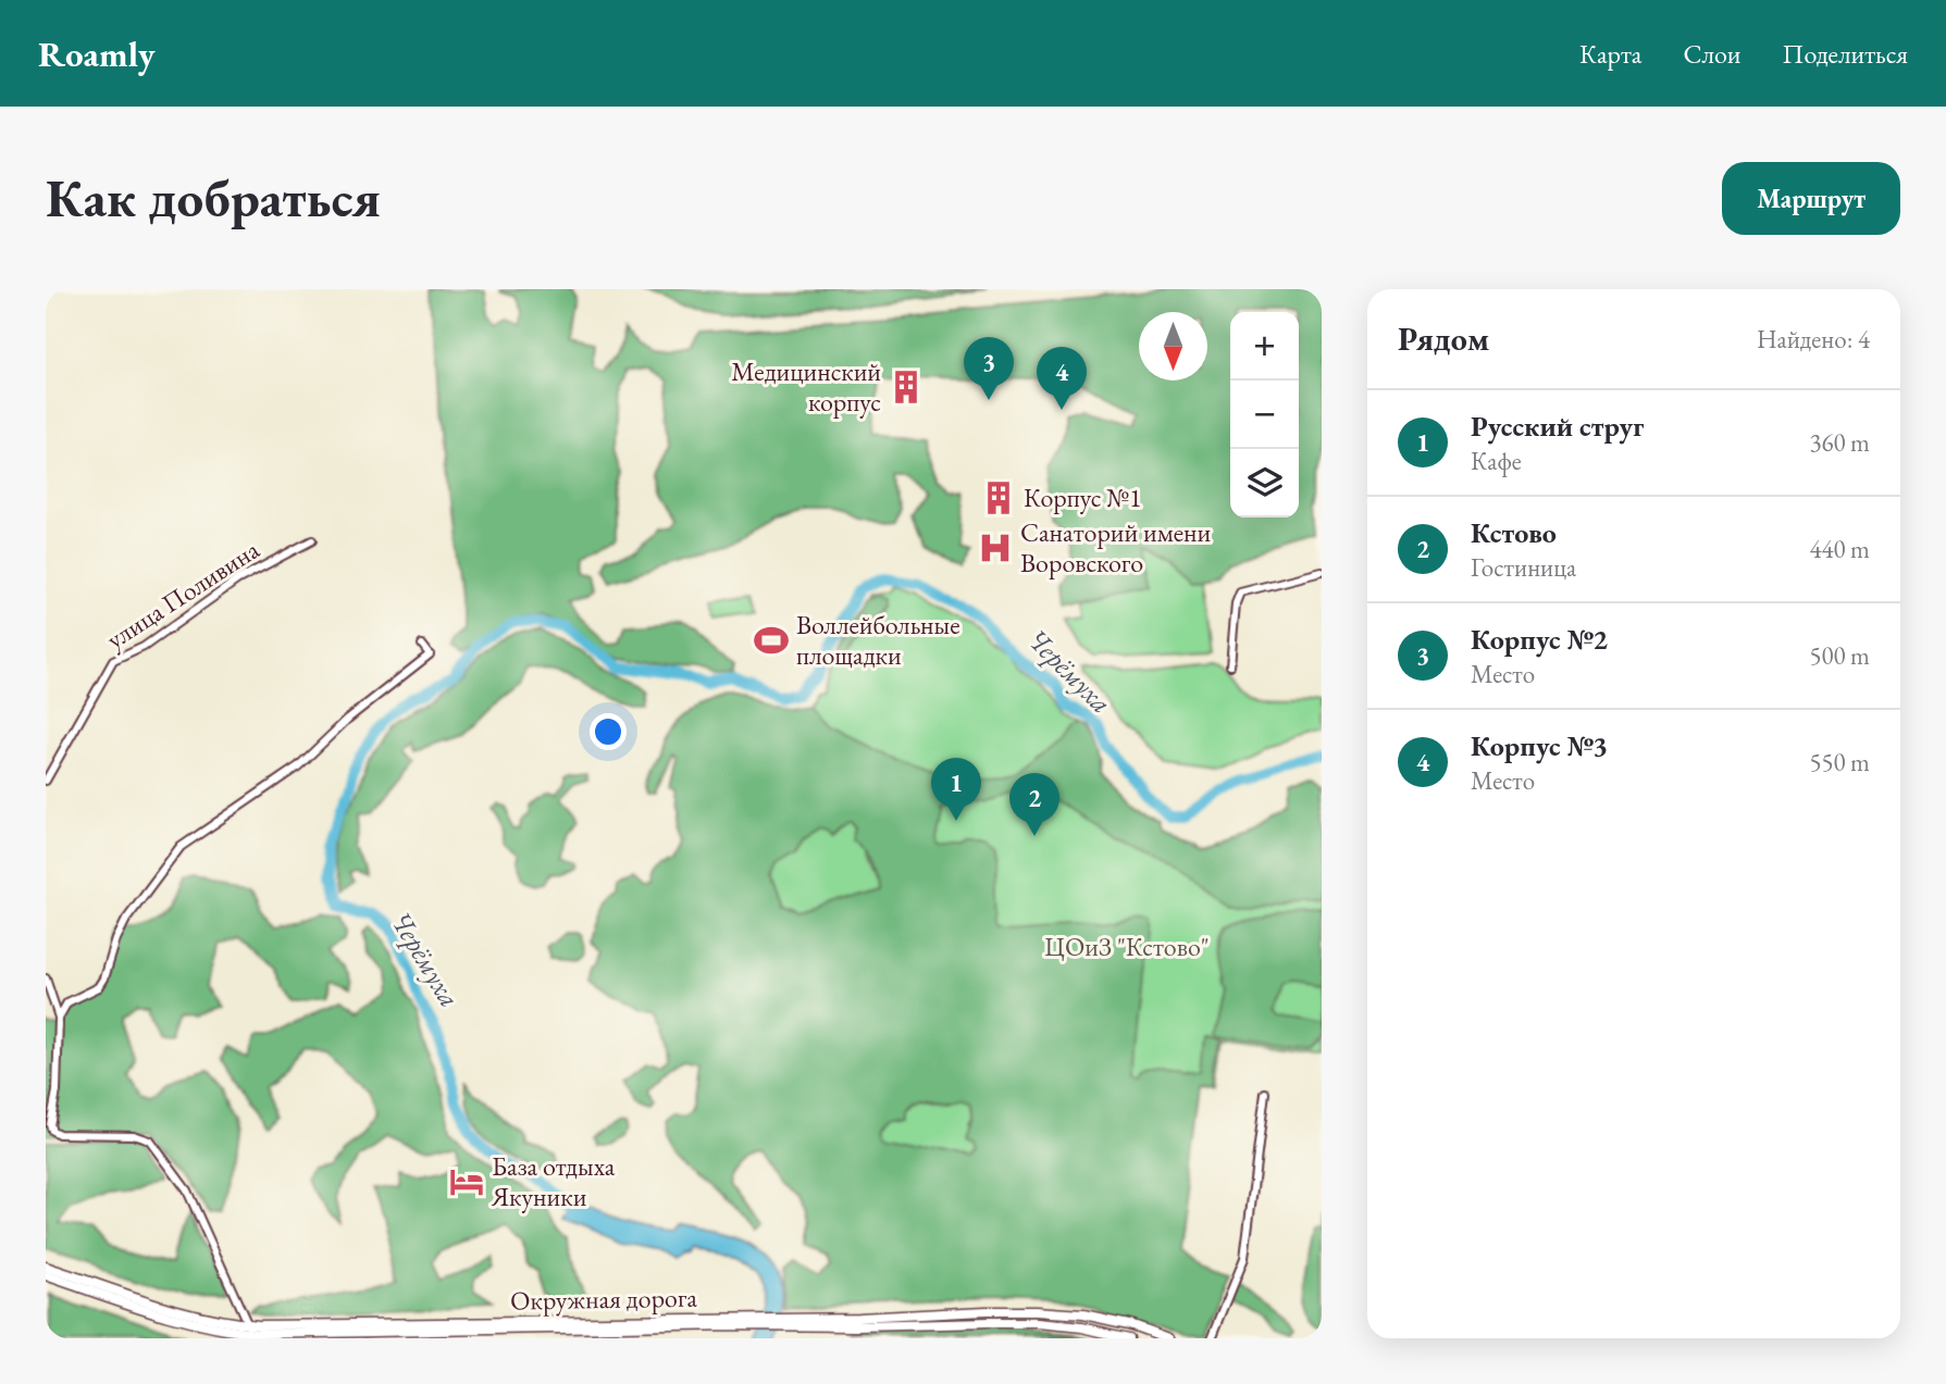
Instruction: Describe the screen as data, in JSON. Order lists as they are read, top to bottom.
{
  "streets": {
    "main road": ["Окружная дорога"],
    "street": ["улица Поливина"]
  },
  "water": ["Черёмуха"],
  "parks": ["ЦОиЗ \"Кстово\""],
  "places": {
    "building": ["Медицинский корпус", "Корпус №1"],
    "hospital": ["Санаторий имени Воровского"],
    "sports": ["Воллейбольные площадки"],
    "hotel": ["База отдыха Якуники"]
  },
  "north": "bottom",
  "page": {
    "header": "Roamly",
    "nav": ["Карта", "Слои", "Поделиться"],
    "buttons": "Маршрут",
    "title": "Как добраться",
    "heading": ["Рядом", "Найдено: 4"],
    "map_buttons": ["+", "−"],
    "pins": [
      "3",
      "4",
      "1",
      "2"
    ],
    "list": [
      {
        "mark": "1",
        "name": "Русский струг",
        "note": "Кафе",
        "value": "360 m"
      },
      {
        "mark": "2",
        "name": "Кстово",
        "note": "Гостиница",
        "value": "440 m"
      },
      {
        "mark": "3",
        "name": "Корпус №2",
        "note": "Место",
        "value": "500 m"
      },
      {
        "mark": "4",
        "name": "Корпус №3",
        "note": "Место",
        "value": "550 m"
      }
    ]
  }
}
